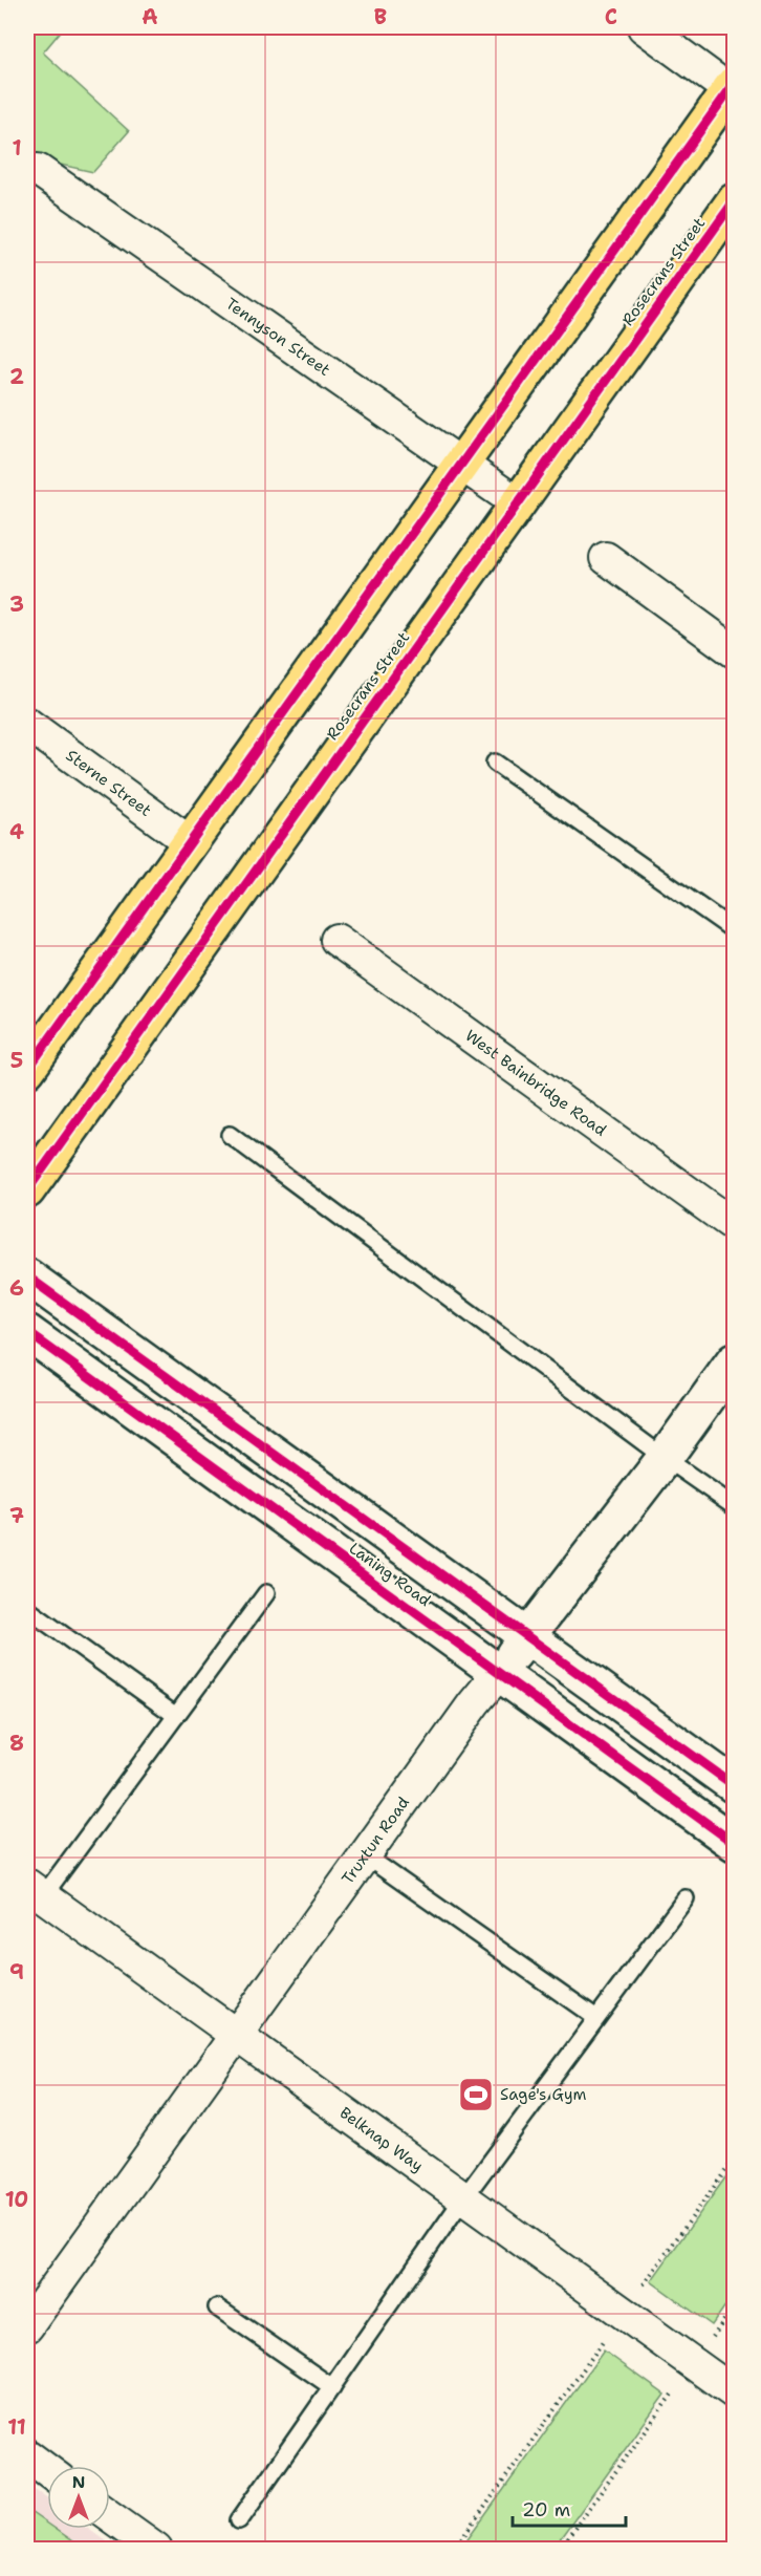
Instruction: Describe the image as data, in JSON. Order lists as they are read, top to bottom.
{
  "streets": {
    "main road": ["Rosecrans Street"],
    "street": [
      "Tennyson Street",
      "Sterne Street",
      "West Bainbridge Road",
      "Laning Road",
      "Truxtun Road",
      "Belknap Way"
    ]
  },
  "crossings": [
    ["Rosecrans Street", "Tennyson Street"],
    ["Laning Road", "Truxtun Road"],
    ["Truxtun Road", "Belknap Way"]
  ],
  "places": {
    "sports": ["Sage's Gym"]
  },
  "scale_bar": "20 m",
  "north": "top",
  "grid": {
    "columns": ["A", "B", "C"],
    "rows": [
      "1",
      "2",
      "3",
      "4",
      "5",
      "6",
      "7",
      "8",
      "9",
      "10",
      "11"
    ]
  }
}
